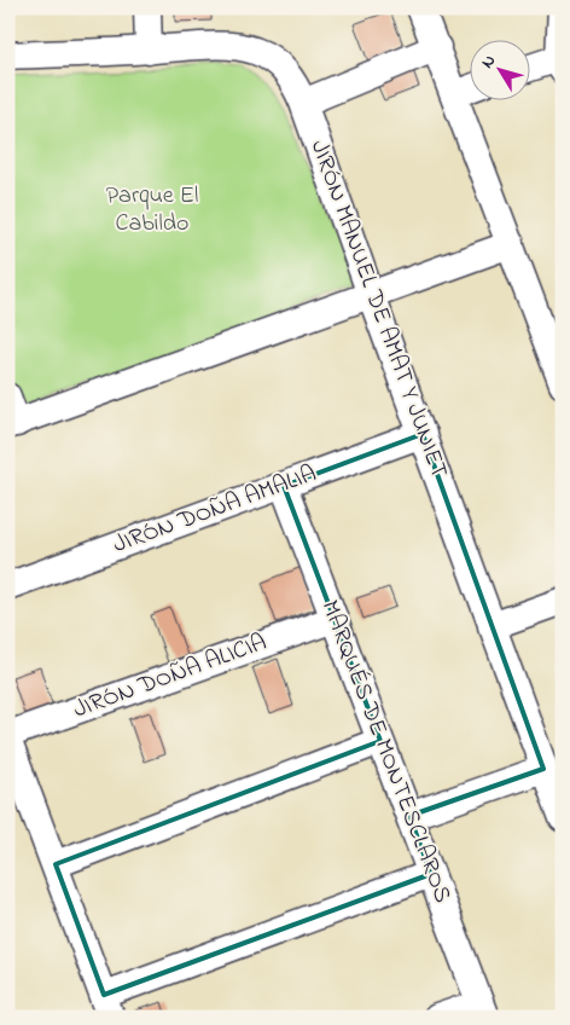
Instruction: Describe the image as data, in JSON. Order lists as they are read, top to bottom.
{
  "streets": {
    "street": [
      "JIRÓN MANUEL DE AMAT Y JUNIET",
      "JIRÓN DOÑA AMALIA",
      "JIRÓN DOÑA ALICIA",
      "MARQUÉS DE MONTESCLAROS"
    ]
  },
  "crossings": [
    ["JIRÓN MANUEL DE AMAT Y JUNIET", "JIRÓN DOÑA AMALIA"],
    ["JIRÓN DOÑA AMALIA", "MARQUÉS DE MONTESCLAROS"],
    ["JIRÓN DOÑA ALICIA", "MARQUÉS DE MONTESCLAROS"]
  ],
  "parks": ["Parque El Cabildo"],
  "north": "top left"
}
